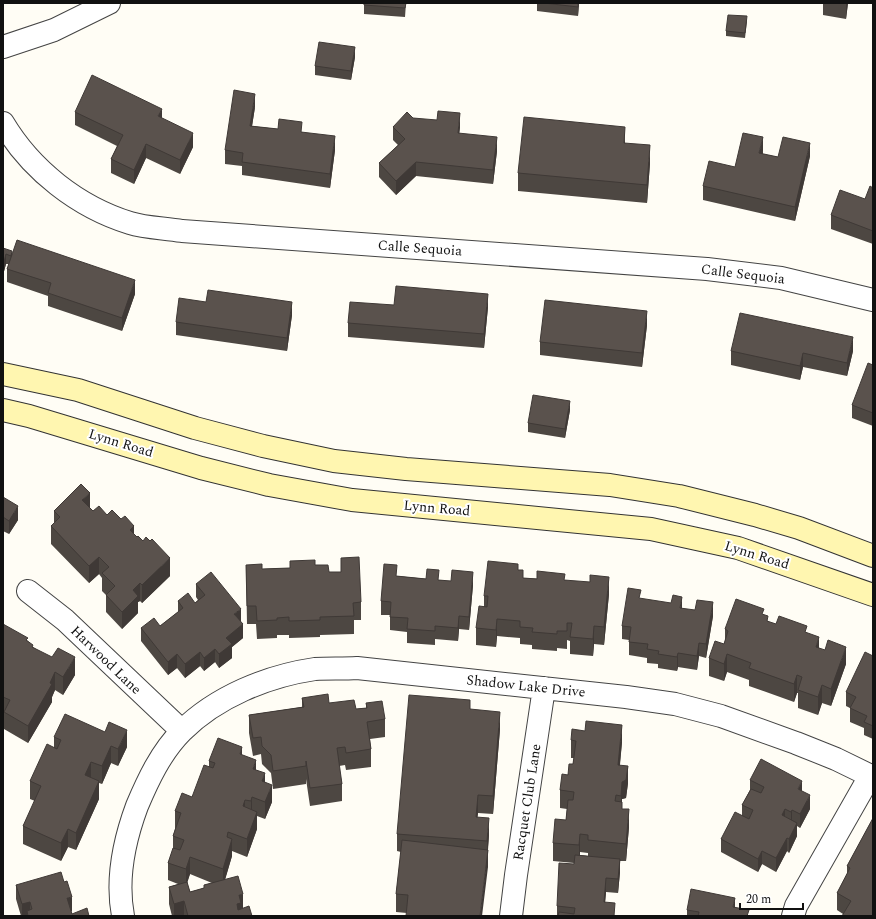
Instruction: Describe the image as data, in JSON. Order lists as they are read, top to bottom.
{
  "streets": {
    "main road": ["Lynn Road"],
    "street": [
      "Calle Sequoia",
      "Harwood Lane",
      "Shadow Lake Drive",
      "Racquet Club Lane"
    ]
  },
  "crossings": [
    ["Harwood Lane", "Shadow Lake Drive"],
    ["Shadow Lake Drive", "Racquet Club Lane"]
  ],
  "scale_bar": "20 m"
}
